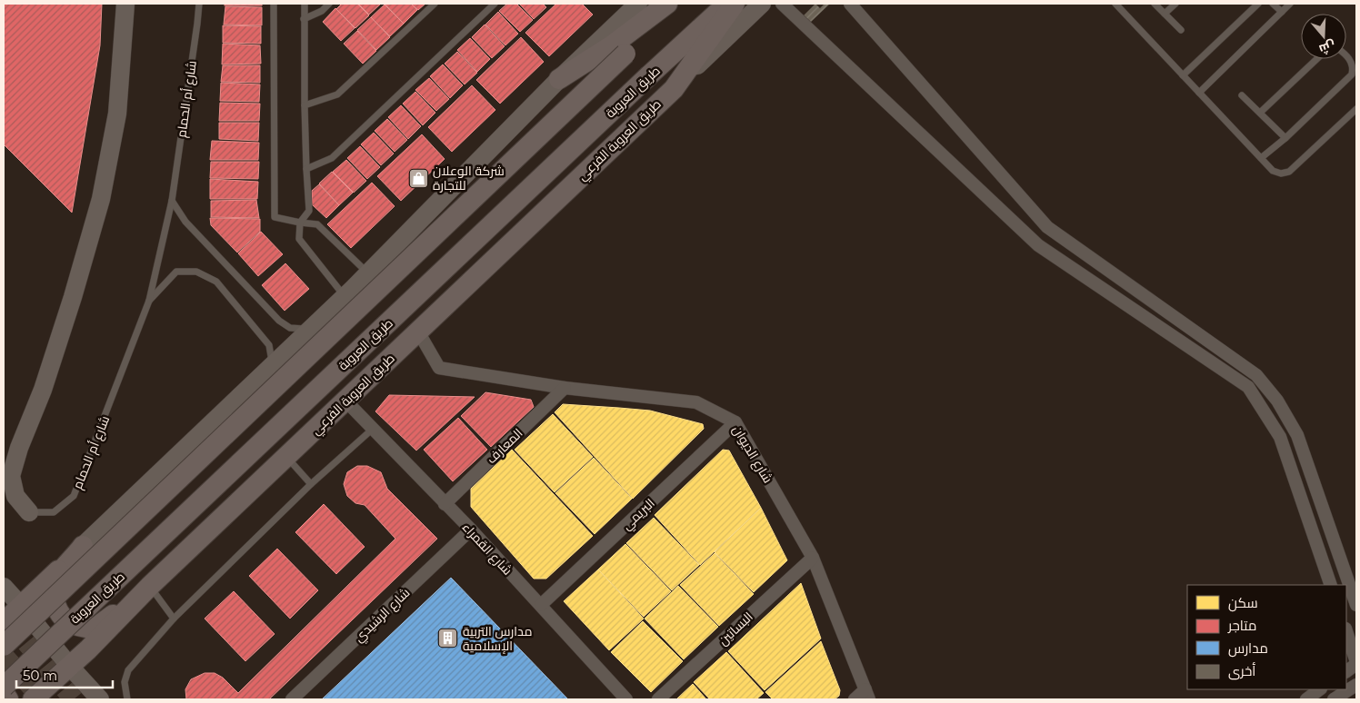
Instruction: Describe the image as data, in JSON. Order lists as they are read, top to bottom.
{
  "streets": {
    "main road": ["طريق العروبة", "طريق العروبة الفرعي"],
    "street": [
      "شارع أم الحمام",
      "المعارف",
      "شارع الديوان",
      "البريمي",
      "شارع القمراء",
      "شارع الرشيدي",
      "البساتين"
    ]
  },
  "crossings": [
    ["طريق العروبة الفرعي", "شارع الديوان"],
    ["طريق العروبة الفرعي", "شارع القمراء"],
    ["المعارف", "شارع الديوان"],
    ["المعارف", "شارع القمراء"],
    ["شارع الديوان", "البريمي"],
    ["شارع الديوان", "البساتين"],
    ["البريمي", "شارع القمراء"],
    ["شارع القمراء", "شارع الرشيدي"]
  ],
  "places": {
    "shop": ["شركة الوعلان للتجارة"],
    "building": ["مدارس التربية الإسلامية"]
  },
  "legend": [
    "سكن",
    "متاجر",
    "مدارس",
    "أخرى"
  ],
  "scale_bar": "50 m",
  "north": "bottom"
}
